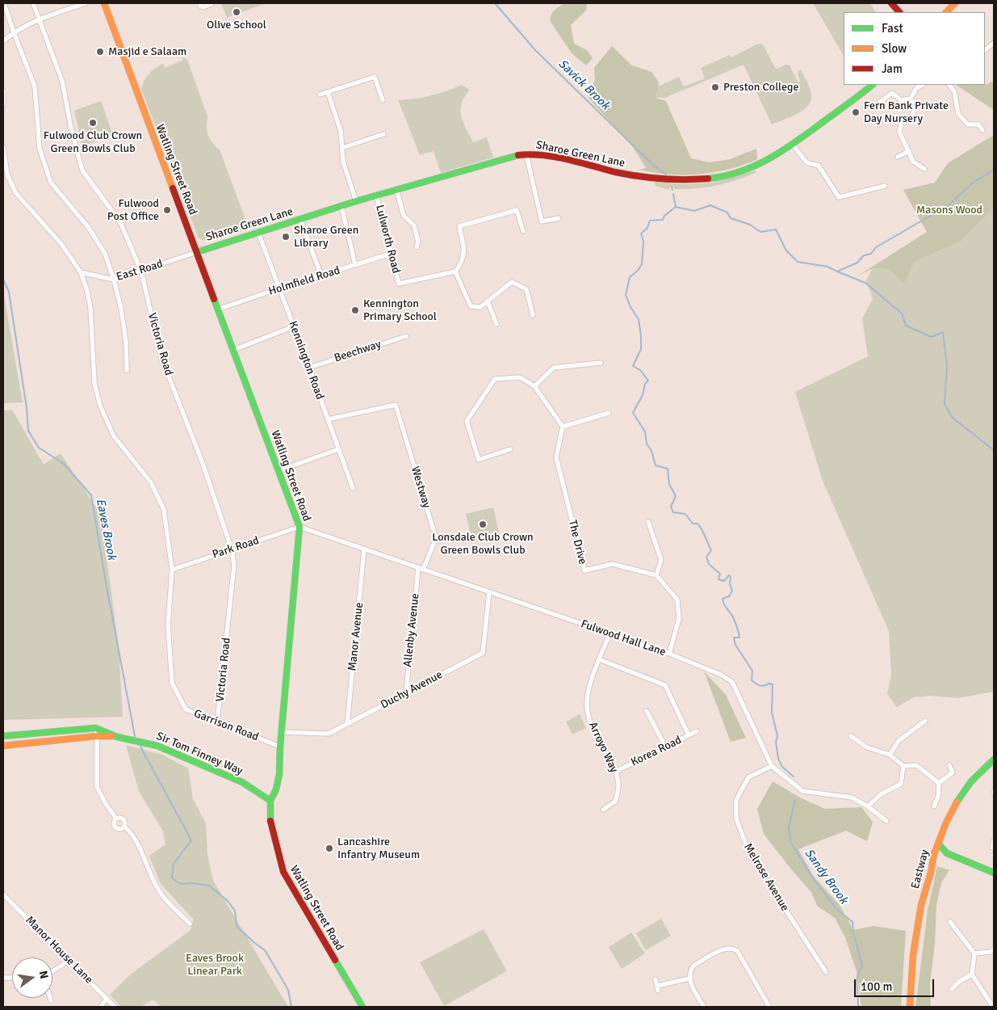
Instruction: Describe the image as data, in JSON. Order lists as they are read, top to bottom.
{
  "streets": {
    "main road": [
      "Sharoe Green Lane",
      "Watling Street Road",
      "Sir Tom Finney Way",
      "Eastway"
    ],
    "street": [
      "Lulworth Road",
      "East Road",
      "Holmfield Road",
      "Victoria Road",
      "Beechway",
      "Kennington Road",
      "Westway",
      "The Drive",
      "Park Road",
      "Allenby Avenue",
      "Manor Avenue",
      "Fulwood Hall Lane",
      "Duchy Avenue",
      "Garrison Road",
      "Arroyo Way",
      "Korea Road",
      "Melrose Avenue",
      "Manor House Lane"
    ]
  },
  "crossings": [
    ["Sharoe Green Lane", "Watling Street Road"],
    ["Sharoe Green Lane", "Lulworth Road"],
    ["Sharoe Green Lane", "East Road"],
    ["Sharoe Green Lane", "Kennington Road"],
    ["Watling Street Road", "East Road"],
    ["Watling Street Road", "Holmfield Road"],
    ["Watling Street Road", "Park Road"],
    ["Watling Street Road", "Fulwood Hall Lane"],
    ["Watling Street Road", "Duchy Avenue"],
    ["Watling Street Road", "Garrison Road"],
    ["Watling Street Road", "Sir Tom Finney Way"],
    ["Lulworth Road", "Holmfield Road"],
    ["East Road", "Victoria Road"],
    ["East Road", "Garrison Road"],
    ["Holmfield Road", "Kennington Road"],
    ["Victoria Road", "Park Road"],
    ["Victoria Road", "Garrison Road"],
    ["Beechway", "Kennington Road"],
    ["Kennington Road", "Westway"],
    ["Westway", "Allenby Avenue"],
    ["Westway", "Fulwood Hall Lane"],
    ["Park Road", "Fulwood Hall Lane"],
    ["Park Road", "Garrison Road"],
    ["Allenby Avenue", "Fulwood Hall Lane"],
    ["Allenby Avenue", "Duchy Avenue"],
    ["Manor Avenue", "Fulwood Hall Lane"],
    ["Manor Avenue", "Duchy Avenue"],
    ["Fulwood Hall Lane", "Duchy Avenue"],
    ["Fulwood Hall Lane", "Arroyo Way"],
    ["Fulwood Hall Lane", "Melrose Avenue"],
    ["Arroyo Way", "Korea Road"]
  ],
  "water": ["Savick Brook", "Eaves Brook", "Sandy Brook"],
  "parks": ["Masons Wood", "Eaves Brook Linear Park"],
  "places": [
    "Olive School",
    "Masjid e Salaam",
    "Preston College",
    "Fern Bank Private Day Nursery",
    "Fulwood Club Crown Green Bowls Club",
    "Fulwood Post Office",
    "Sharoe Green Library",
    "Kennington Primary School",
    "Lonsdale Club Crown Green Bowls Club",
    "Lancashire Infantry Museum"
  ],
  "legend": ["Fast", "Slow", "Jam"],
  "scale_bar": "100 m",
  "north": "right"
}
